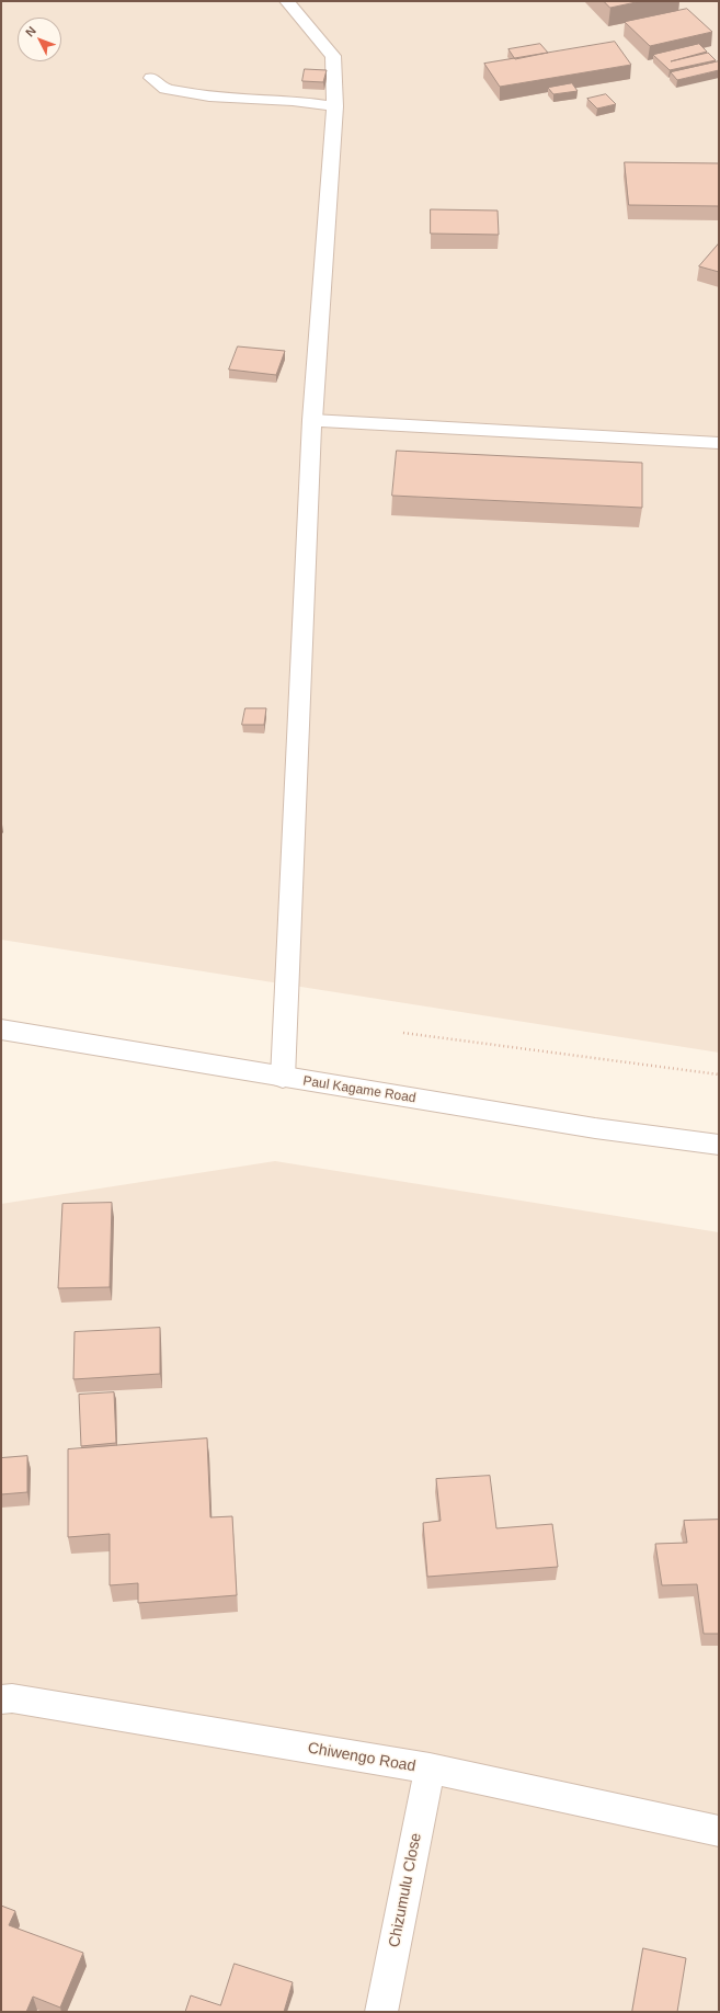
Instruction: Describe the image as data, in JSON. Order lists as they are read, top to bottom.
{
  "streets": {
    "street": ["Paul Kagame Road", "Chiwengo Road", "Chizumulu Close"]
  },
  "crossings": [
    ["Chiwengo Road", "Chizumulu Close"]
  ],
  "north": "top left"
}
